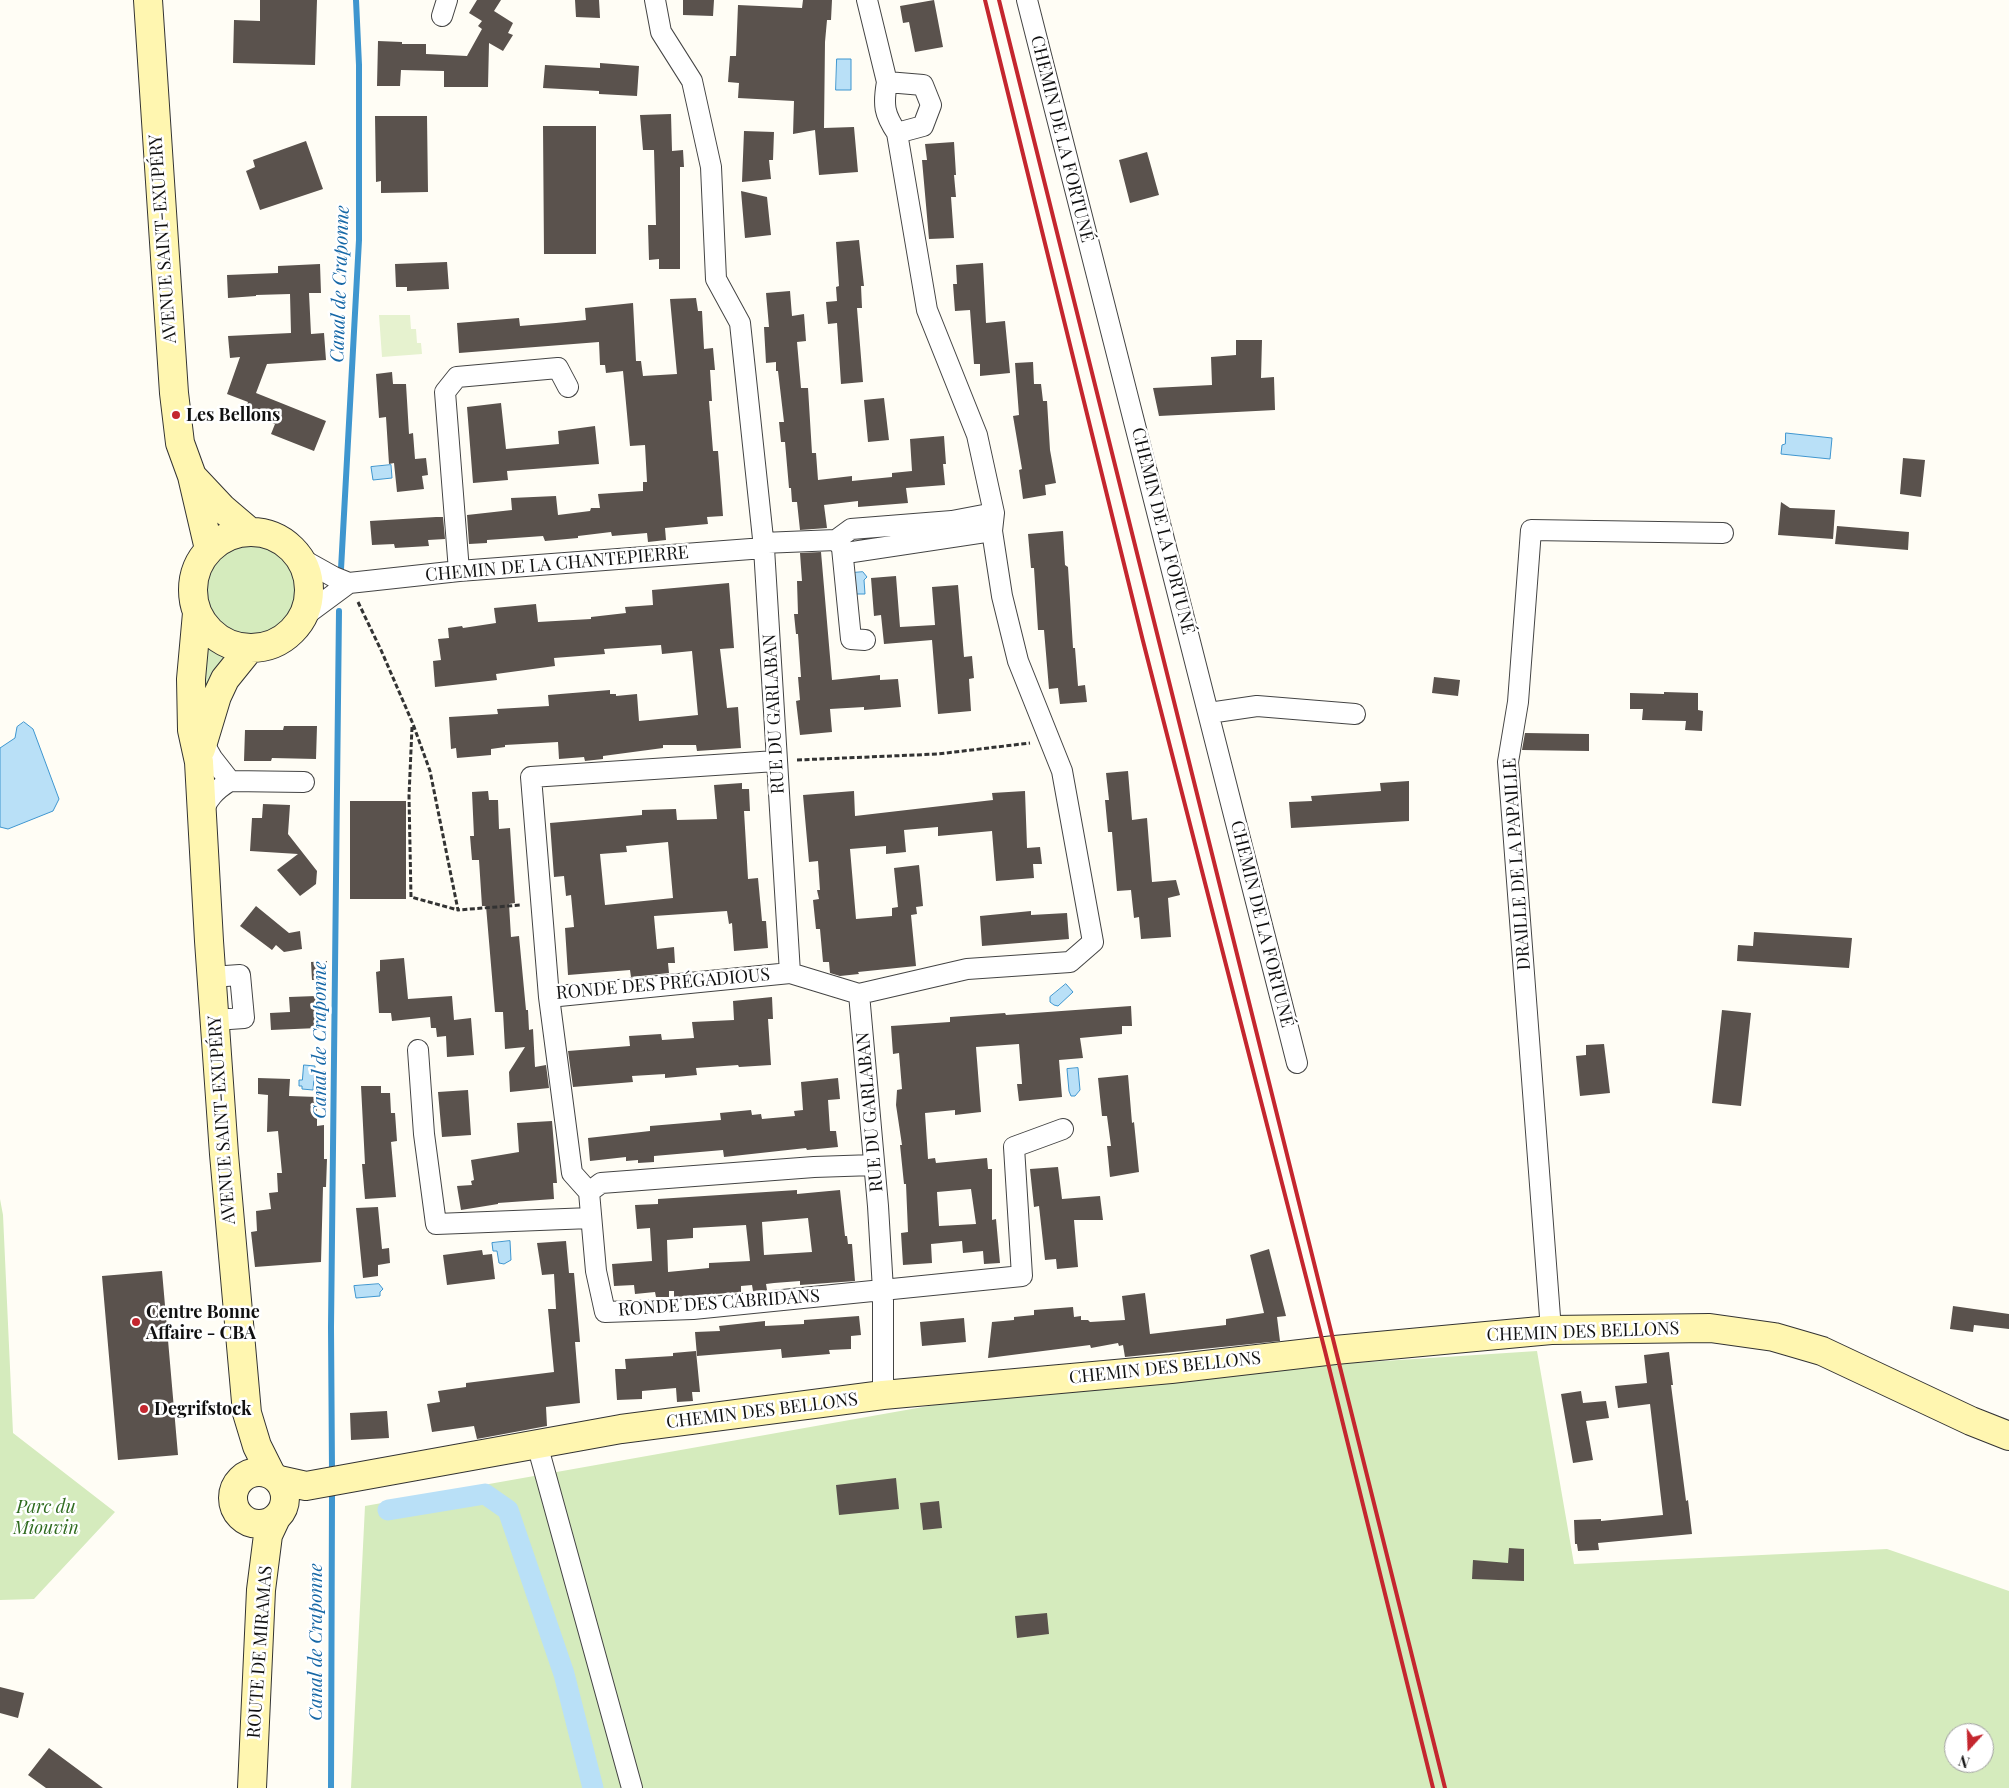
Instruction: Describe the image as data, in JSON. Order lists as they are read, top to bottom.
{
  "streets": {
    "main road": ["AVENUE SAINT-EXUPÉRY", "CHEMIN DES BELLONS", "ROUTE DE MIRAMAS"],
    "street": [
      "CHEMIN DE LA FORTUNÉ",
      "CHEMIN DE LA CHANTEPIERRE",
      "RUE DU GARLABAN",
      "DRAILLE DE LA PAPAILLE",
      "RONDE DES PRÉGADIOUS",
      "RONDE DES CABRIDANS"
    ]
  },
  "crossings": [
    ["AVENUE SAINT-EXUPÉRY", "CHEMIN DES BELLONS"],
    ["AVENUE SAINT-EXUPÉRY", "ROUTE DE MIRAMAS"],
    ["CHEMIN DE LA CHANTEPIERRE", "RUE DU GARLABAN"],
    ["RUE DU GARLABAN", "RONDE DES PRÉGADIOUS"],
    ["RUE DU GARLABAN", "RONDE DES CABRIDANS"],
    ["RUE DU GARLABAN", "CHEMIN DES BELLONS"],
    ["DRAILLE DE LA PAPAILLE", "CHEMIN DES BELLONS"],
    ["CHEMIN DES BELLONS", "ROUTE DE MIRAMAS"]
  ],
  "water": ["Canal de Craponne"],
  "parks": ["Parc du Miouvin"],
  "places": ["Les Bellons", "Centre Bonne Affaire - CBA", "Degrifstock"],
  "north": "bottom"
}
